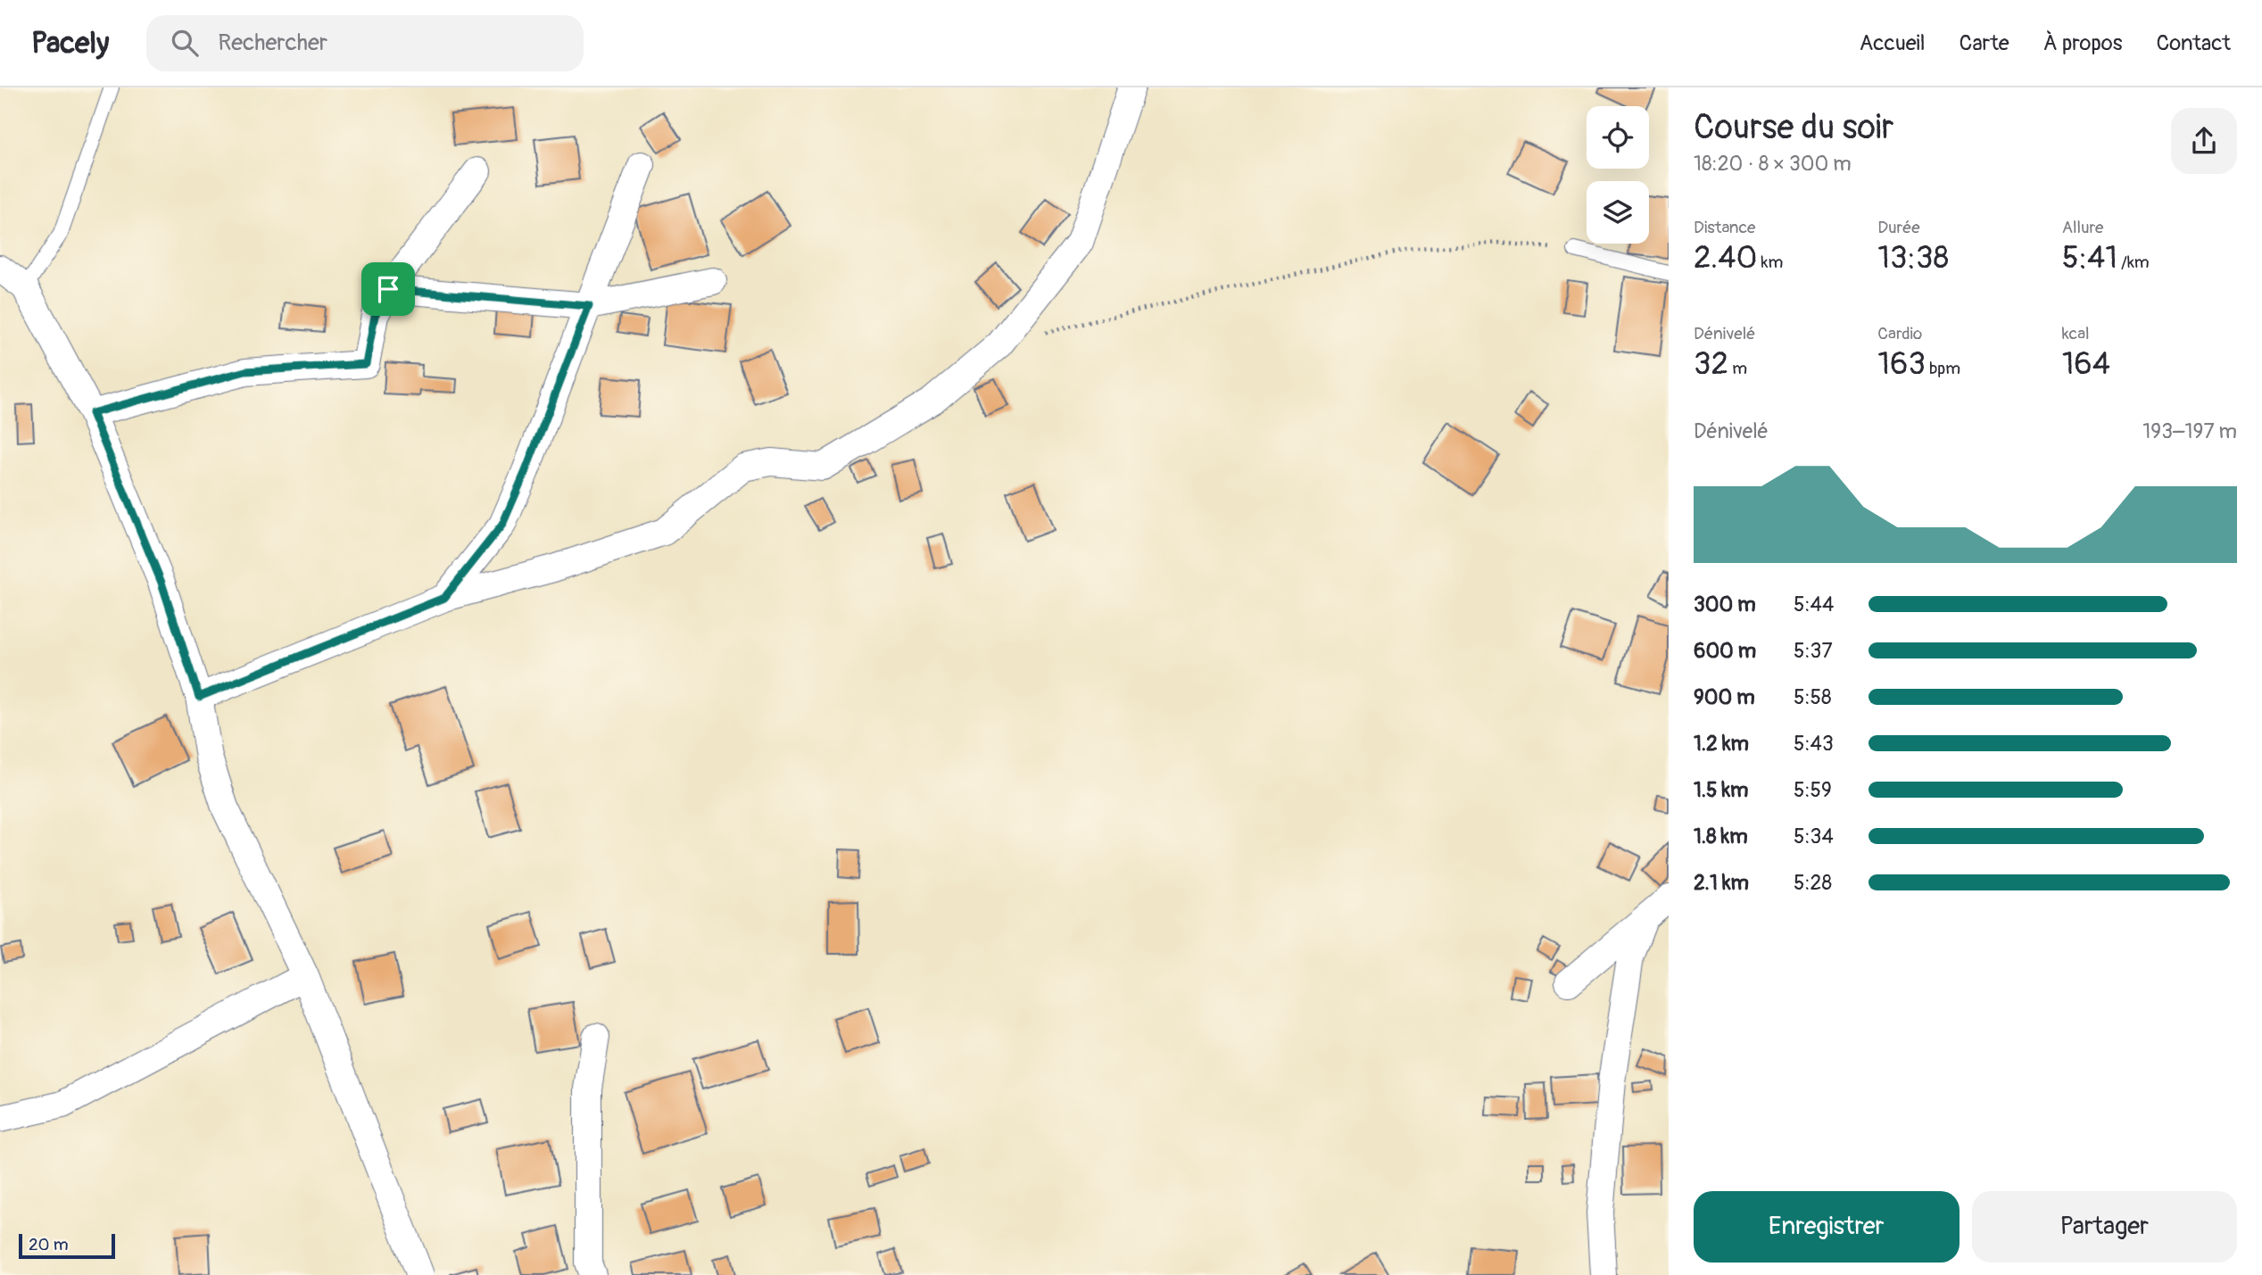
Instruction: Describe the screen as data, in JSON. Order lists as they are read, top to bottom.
{
  "scale_bar": "20 m",
  "page": {
    "header": "Pacely",
    "search": "Rechercher",
    "nav": [
      "Accueil",
      "Carte",
      "À propos",
      "Contact"
    ],
    "heading": ["Course du soir", "18:20 · 8 × 300 m"],
    "stats": [
      ["Distance", "2.40 km"],
      ["Durée", "13:38"],
      ["Allure", "5:41 /km"],
      ["Dénivelé", "32 m"],
      ["Cardio", "163 bpm"],
      ["kcal", "164"]
    ],
    "chart": ["Dénivelé", "193–197 m"],
    "list": [
      {
        "name": "300 m",
        "note": "5:44"
      },
      {
        "name": "600 m",
        "note": "5:37"
      },
      {
        "name": "900 m",
        "note": "5:58"
      },
      {
        "name": "1.2 km",
        "note": "5:43"
      },
      {
        "name": "1.5 km",
        "note": "5:59"
      },
      {
        "name": "1.8 km",
        "note": "5:34"
      },
      {
        "name": "2.1 km",
        "note": "5:28"
      }
    ],
    "buttons": ["Enregistrer", "Partager"],
    "scale": "20 m"
  }
}
